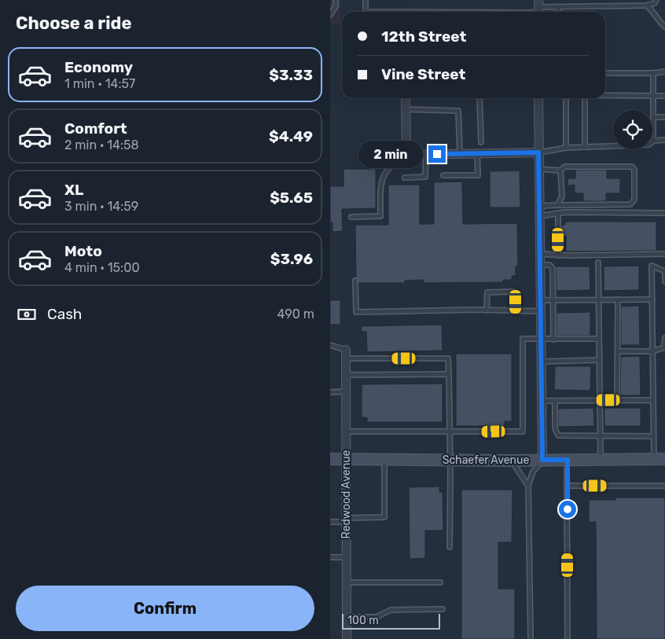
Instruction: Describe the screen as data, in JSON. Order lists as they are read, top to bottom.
{
  "streets": {
    "street": ["Schaefer Avenue", "Redwood Avenue"]
  },
  "crossings": [
    ["Schaefer Avenue", "Redwood Avenue"]
  ],
  "scale_bar": "100 m",
  "page": {
    "heading": "Choose a ride",
    "banner": ["12th Street", "Vine Street"],
    "list": [
      {
        "name": "Economy",
        "note": "1 min · 14:57",
        "value": "$3.33"
      },
      {
        "name": "Comfort",
        "note": "2 min · 14:58",
        "value": "$4.49"
      },
      {
        "name": "XL",
        "note": "3 min · 14:59",
        "value": "$5.65"
      },
      {
        "name": "Moto",
        "note": "4 min · 15:00",
        "value": "$3.96"
      }
    ],
    "bubble": "2 min",
    "pay": ["Cash", "490 m"],
    "buttons": "Confirm",
    "scale": "100 m"
  }
}
